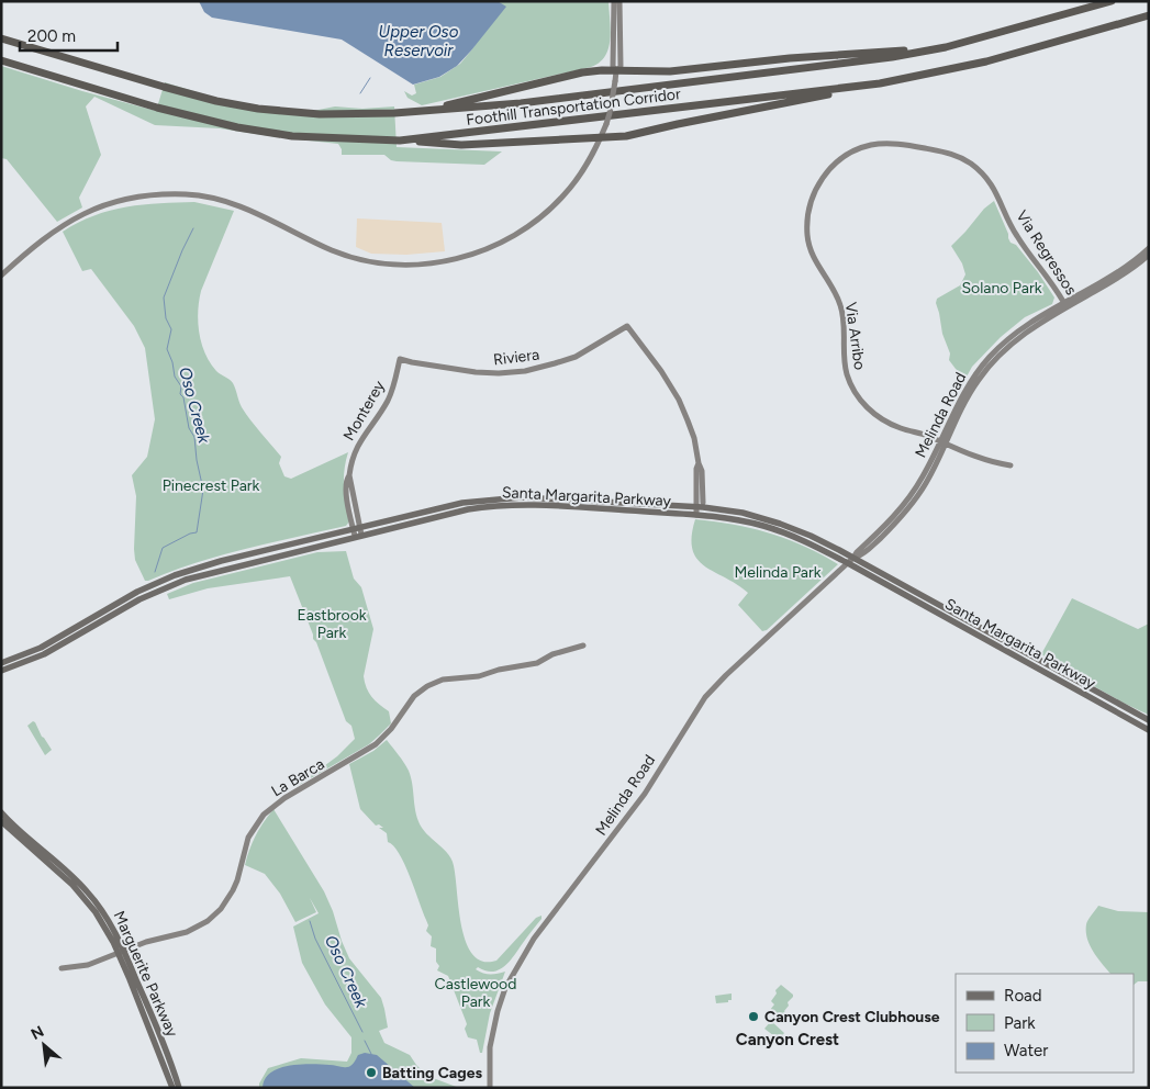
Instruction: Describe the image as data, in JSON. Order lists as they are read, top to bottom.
{
  "streets": {
    "highway": ["Foothill Transportation Corridor"],
    "main road": [
      "Via Regressos",
      "Via Arribo",
      "Riviera",
      "Monterey",
      "Melinda Road",
      "Santa Margarita Parkway",
      "La Barca",
      "Marguerite Parkway"
    ]
  },
  "crossings": [
    ["Via Regressos", "Via Arribo"],
    ["Via Regressos", "Melinda Road"],
    ["Via Arribo", "Melinda Road"],
    ["Riviera", "Monterey"],
    ["Riviera", "Santa Margarita Parkway"],
    ["Monterey", "Santa Margarita Parkway"],
    ["Melinda Road", "Santa Margarita Parkway"],
    ["La Barca", "Marguerite Parkway"]
  ],
  "districts": ["Canyon Crest"],
  "water": ["Upper Oso Reservoir", "Oso Creek"],
  "parks": [
    "Solano Park",
    "Pinecrest Park",
    "Melinda Park",
    "Eastbrook Park",
    "Castlewood Park"
  ],
  "places": ["Canyon Crest Clubhouse", "Batting Cages"],
  "legend": ["Road", "Park", "Water"],
  "scale_bar": "200 m",
  "north": "top left"
}
